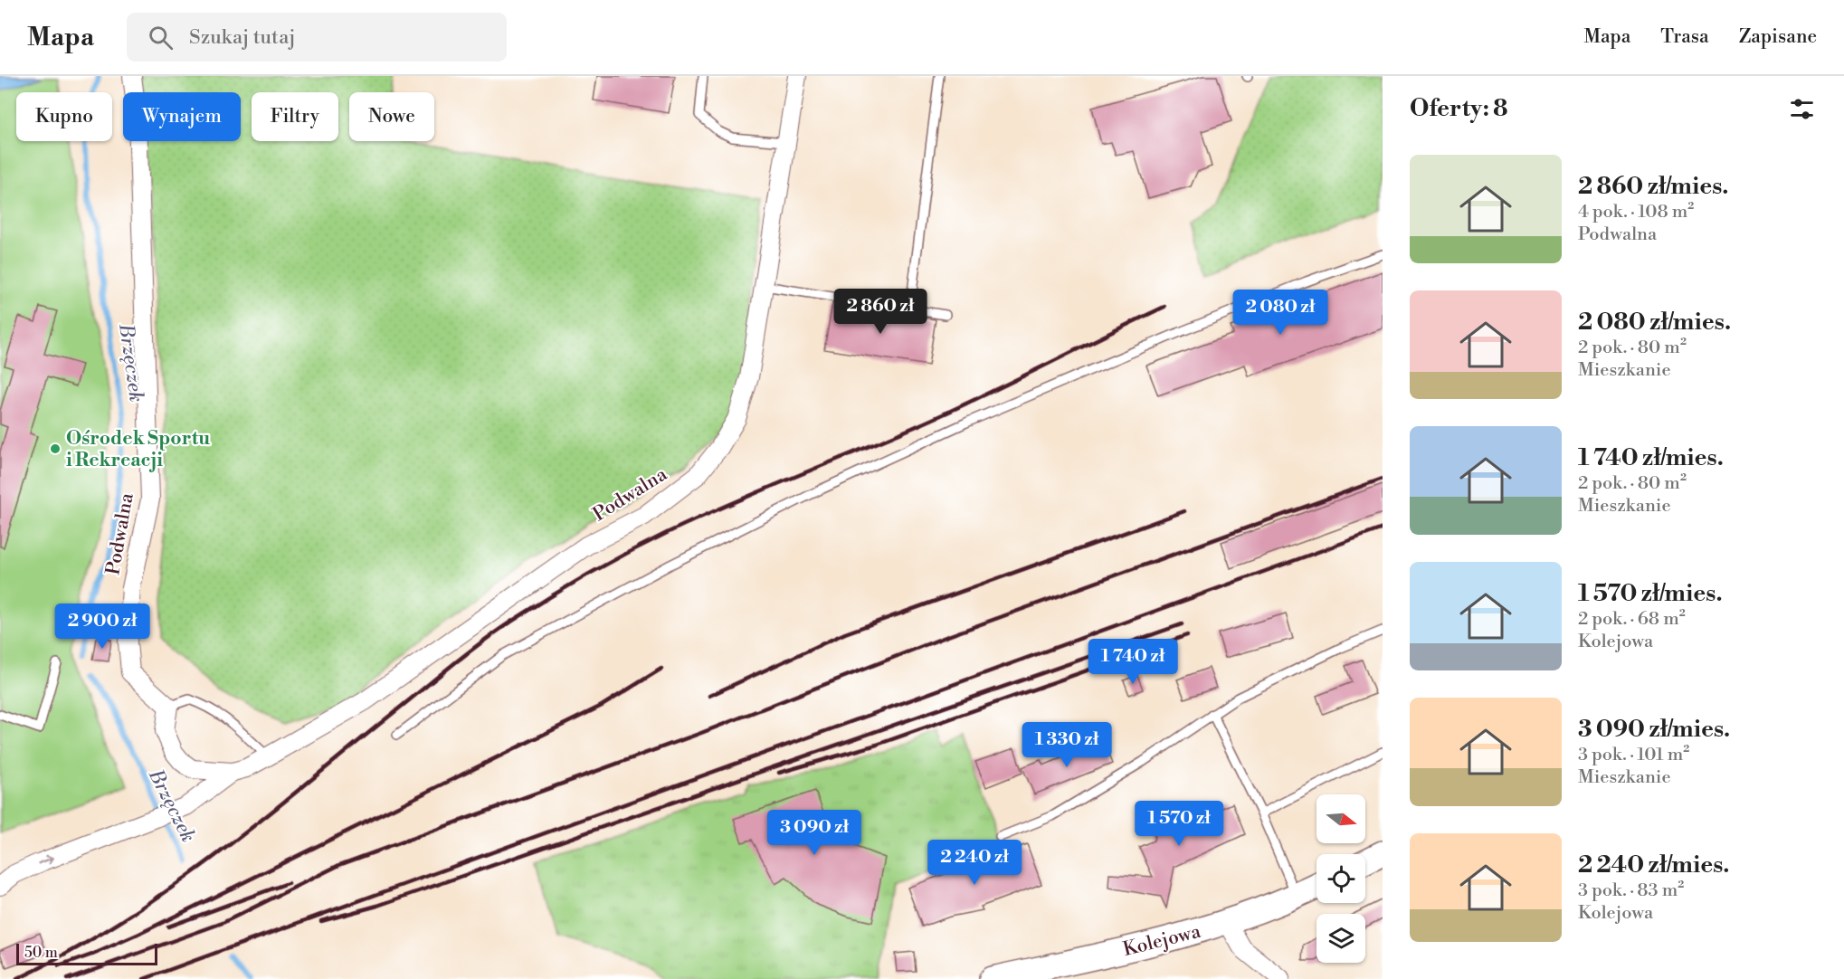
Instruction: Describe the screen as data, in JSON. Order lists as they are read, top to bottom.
{
  "streets": {
    "street": ["Podwalna", "Kolejowa"]
  },
  "water": ["Brzęczek"],
  "places": ["Ośrodek Sportu i Rekreacji"],
  "scale_bar": "50 m",
  "north": "right",
  "page": {
    "header": "Mapa",
    "search": "Szukaj tutaj",
    "nav": ["Mapa", "Trasa", "Zapisane"],
    "heading": "Oferty: 8",
    "chip": [
      "Kupno",
      "Wynajem",
      "Filtry",
      "Nowe"
    ],
    "list": [
      {
        "name": "2 860 zł/mies.",
        "note": "4 pok. · 108 m² · Podwalna"
      },
      {
        "name": "2 080 zł/mies.",
        "note": "2 pok. · 80 m² · Mieszkanie"
      },
      {
        "name": "1 740 zł/mies.",
        "note": "2 pok. · 80 m² · Mieszkanie"
      },
      {
        "name": "1 570 zł/mies.",
        "note": "2 pok. · 68 m² · Kolejowa"
      },
      {
        "name": "3 090 zł/mies.",
        "note": "3 pok. · 101 m² · Mieszkanie"
      },
      {
        "name": "2 240 zł/mies.",
        "note": "3 pok. · 83 m² · Kolejowa"
      }
    ],
    "price": [
      "2 860 zł",
      "2 080 zł",
      "2 900 zł",
      "1 740 zł",
      "1 330 zł",
      "1 570 zł",
      "3 090 zł",
      "2 240 zł"
    ],
    "scale": "50 m"
  }
}
